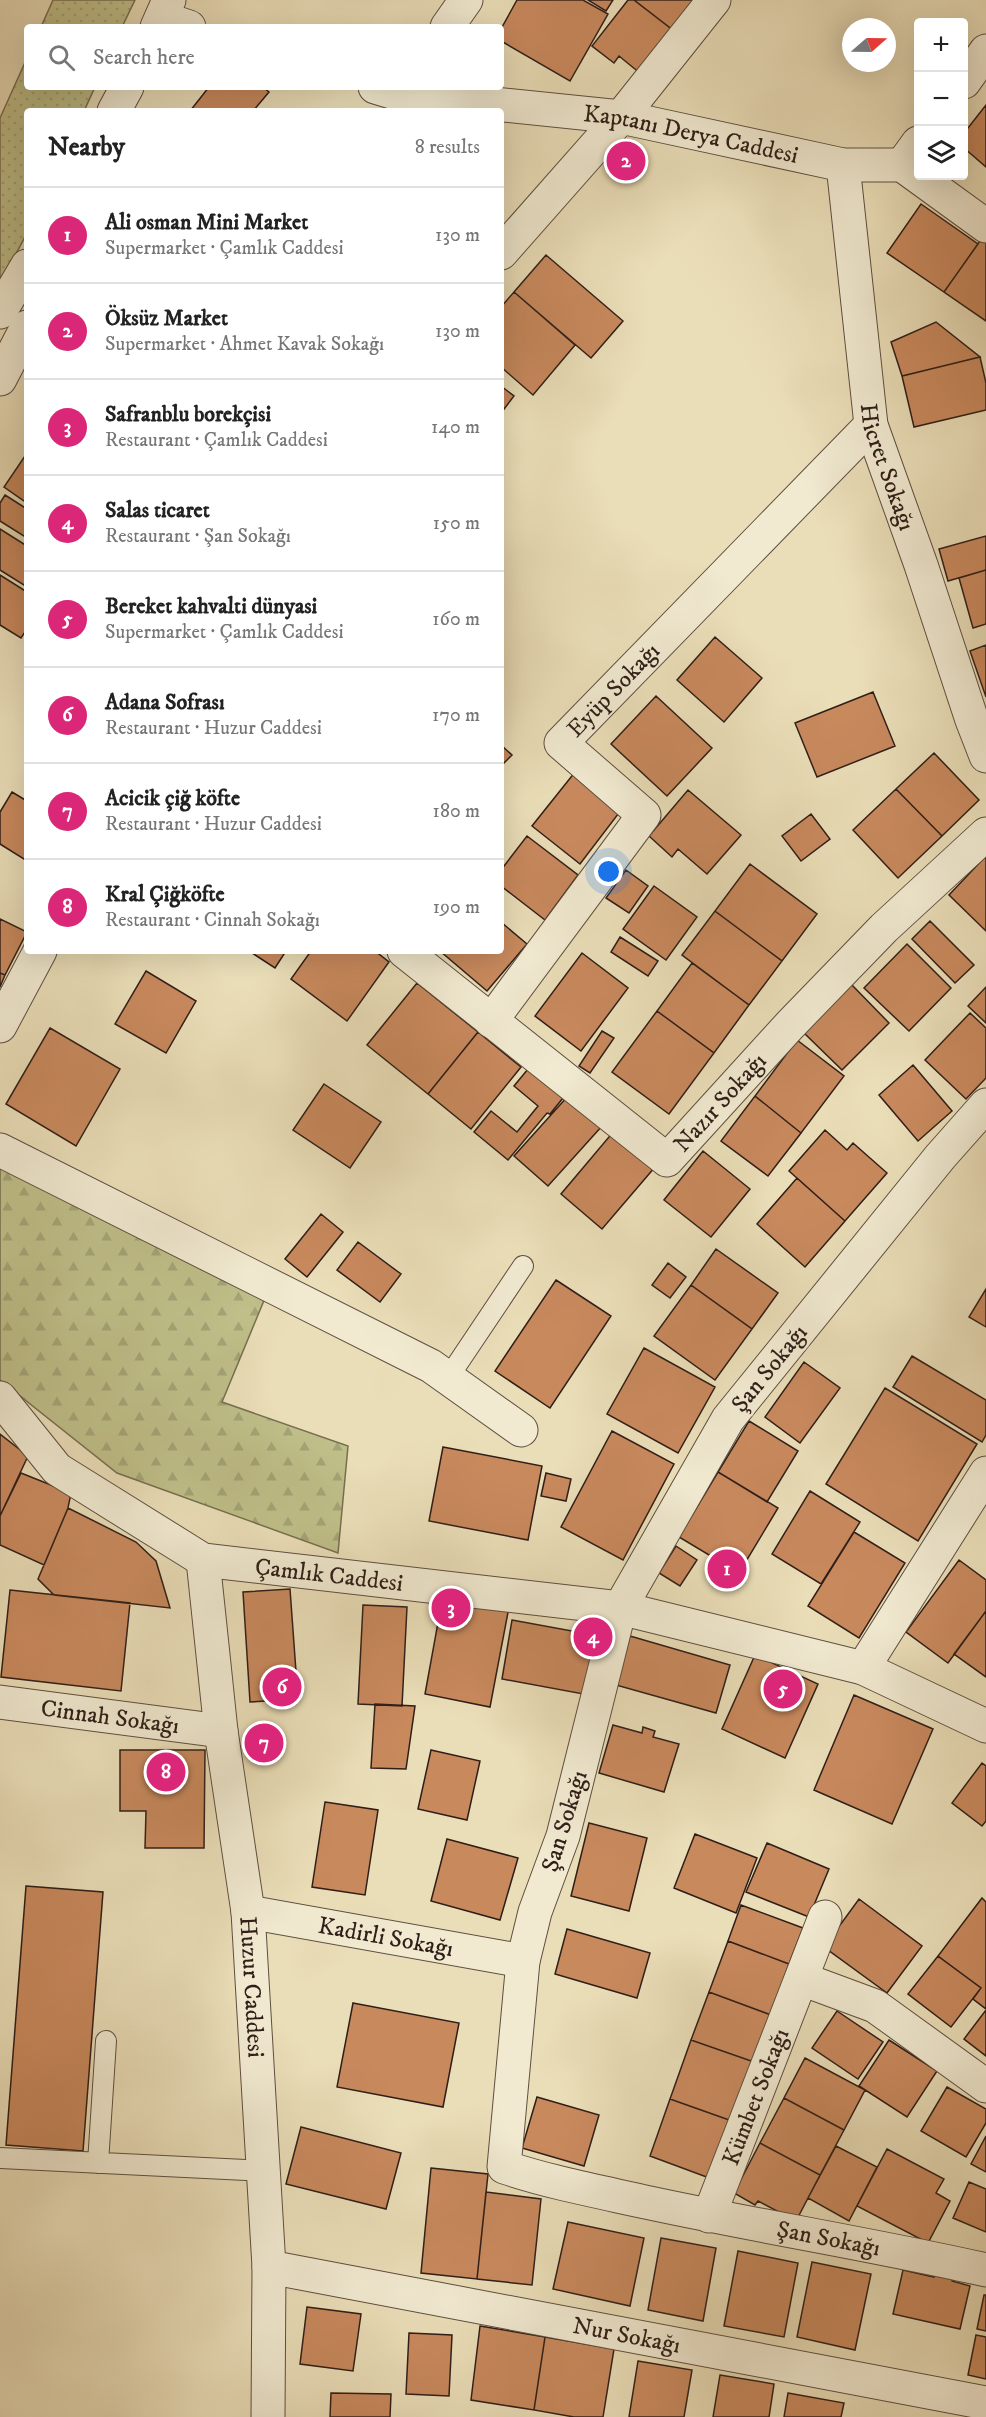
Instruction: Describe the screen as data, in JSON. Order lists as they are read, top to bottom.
{
  "streets": {
    "street": [
      "Kaptanı Derya Caddesi",
      "Hicret Sokağı",
      "Eyüp Sokağı",
      "Nazır Sokağı",
      "Şan Sokağı",
      "Çamlık Caddesi",
      "Cinnah Sokağı",
      "Kadirli Sokağı",
      "Huzur Caddesi",
      "Kümbet Sokağı",
      "Nur Sokağı"
    ]
  },
  "crossings": [
    ["Kaptanı Derya Caddesi", "Hicret Sokağı"],
    ["Hicret Sokağı", "Eyüp Sokağı"],
    ["Eyüp Sokağı", "Nazır Sokağı"],
    ["Şan Sokağı", "Çamlık Caddesi"],
    ["Şan Sokağı", "Kadirli Sokağı"],
    ["Şan Sokağı", "Kümbet Sokağı"],
    ["Çamlık Caddesi", "Huzur Caddesi"],
    ["Cinnah Sokağı", "Huzur Caddesi"],
    ["Kadirli Sokağı", "Huzur Caddesi"],
    ["Huzur Caddesi", "Nur Sokağı"]
  ],
  "north": "right",
  "page": {
    "map_buttons": ["+", "−"],
    "search": "Search here",
    "heading": ["Nearby", "8 results"],
    "pins": [
      "2",
      "1",
      "3",
      "4",
      "6",
      "5",
      "7",
      "8"
    ],
    "list": [
      {
        "mark": "1",
        "name": "Ali osman Mini Market",
        "note": "Supermarket · Çamlık Caddesi",
        "value": "130 m"
      },
      {
        "mark": "2",
        "name": "Öksüz Market",
        "note": "Supermarket · Ahmet Kavak Sokağı",
        "value": "130 m"
      },
      {
        "mark": "3",
        "name": "Safranblu borekçisi",
        "note": "Restaurant · Çamlık Caddesi",
        "value": "140 m"
      },
      {
        "mark": "4",
        "name": "Salas ticaret",
        "note": "Restaurant · Şan Sokağı",
        "value": "150 m"
      },
      {
        "mark": "5",
        "name": "Bereket kahvalti dünyasi",
        "note": "Supermarket · Çamlık Caddesi",
        "value": "160 m"
      },
      {
        "mark": "6",
        "name": "Adana Sofrası",
        "note": "Restaurant · Huzur Caddesi",
        "value": "170 m"
      },
      {
        "mark": "7",
        "name": "Acicik çiğ köfte",
        "note": "Restaurant · Huzur Caddesi",
        "value": "180 m"
      },
      {
        "mark": "8",
        "name": "Kral Çiğköfte",
        "note": "Restaurant · Cinnah Sokağı",
        "value": "190 m"
      }
    ]
  }
}
